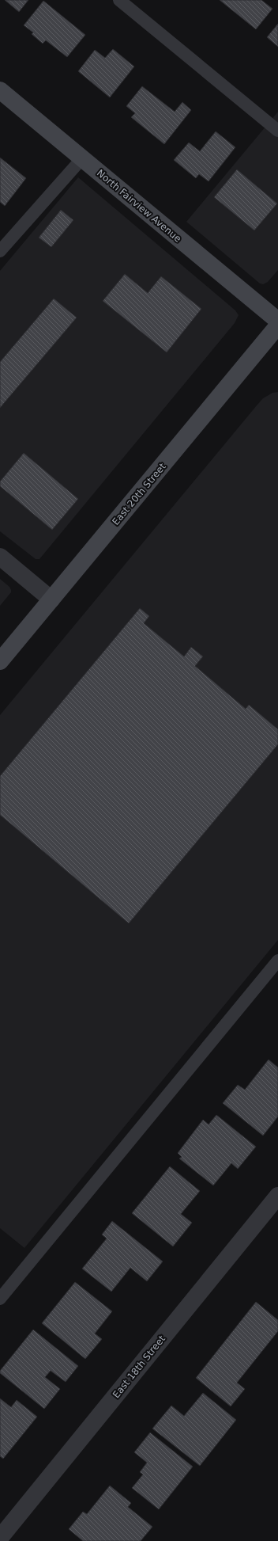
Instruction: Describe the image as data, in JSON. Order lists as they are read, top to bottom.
{
  "streets": {
    "main road": ["North Fairview Avenue", "East 20th Street"],
    "street": ["East 18th Street"]
  }
}
